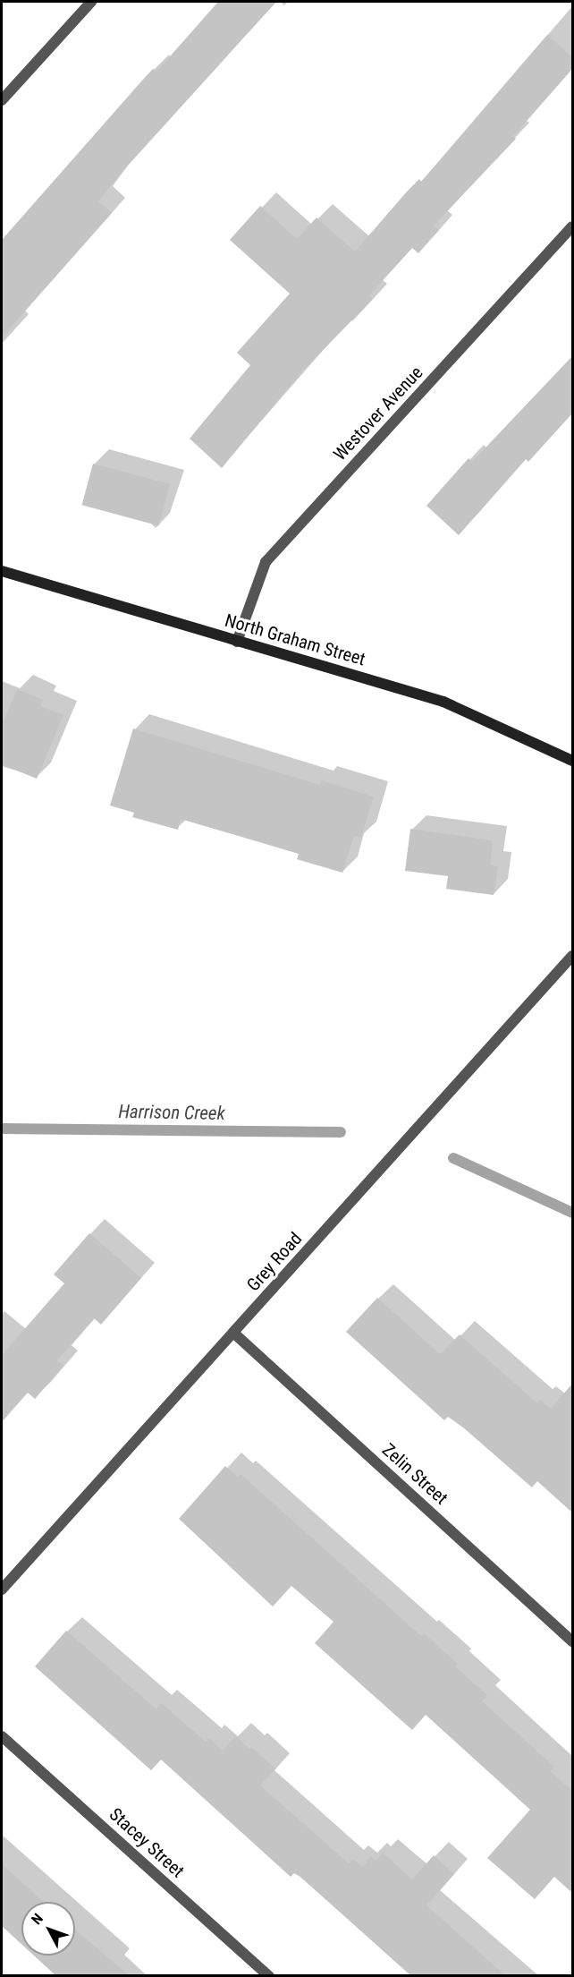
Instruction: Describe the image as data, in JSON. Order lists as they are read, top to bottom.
{
  "streets": {
    "main road": ["North Graham Street"],
    "street": [
      "Westover Avenue",
      "Grey Road",
      "Zelin Street",
      "Stacey Street"
    ]
  },
  "crossings": [
    ["Westover Avenue", "North Graham Street"],
    ["Grey Road", "Zelin Street"]
  ],
  "water": ["Harrison Creek"],
  "north": "top left"
}
